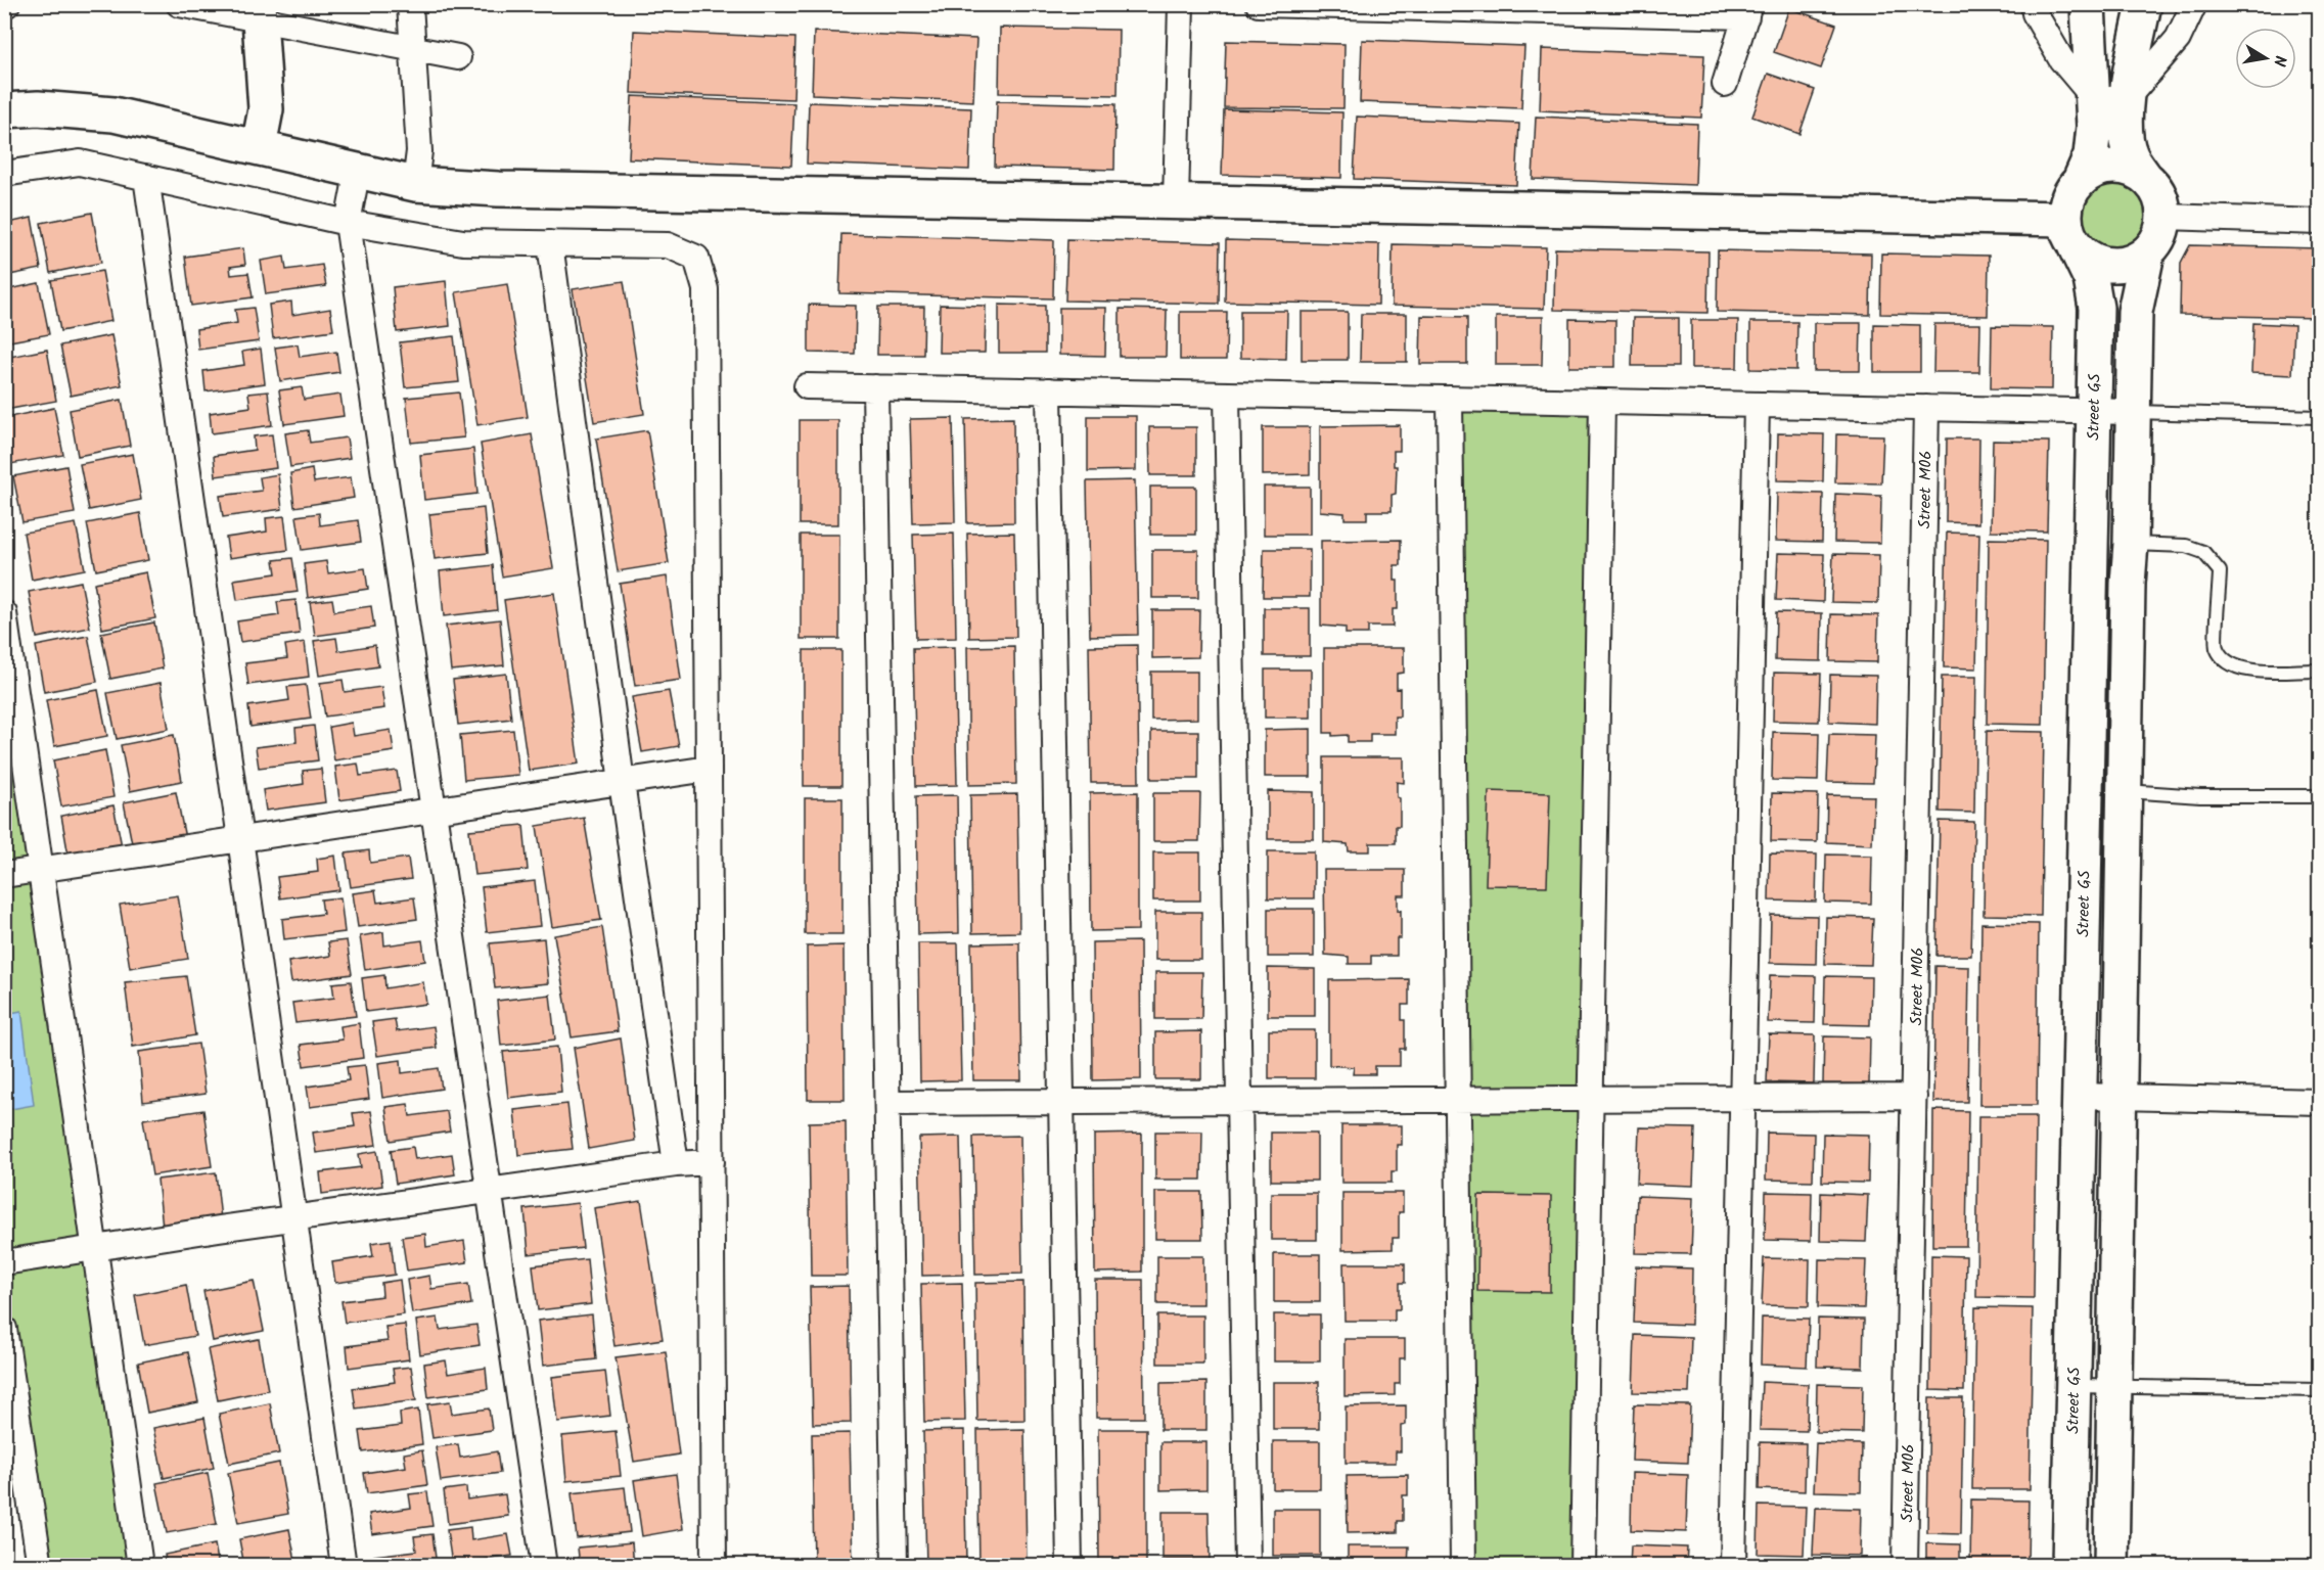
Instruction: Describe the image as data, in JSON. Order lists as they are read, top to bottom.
{
  "streets": {
    "street": ["Street GS", "Street M06"]
  },
  "north": "right"
}
